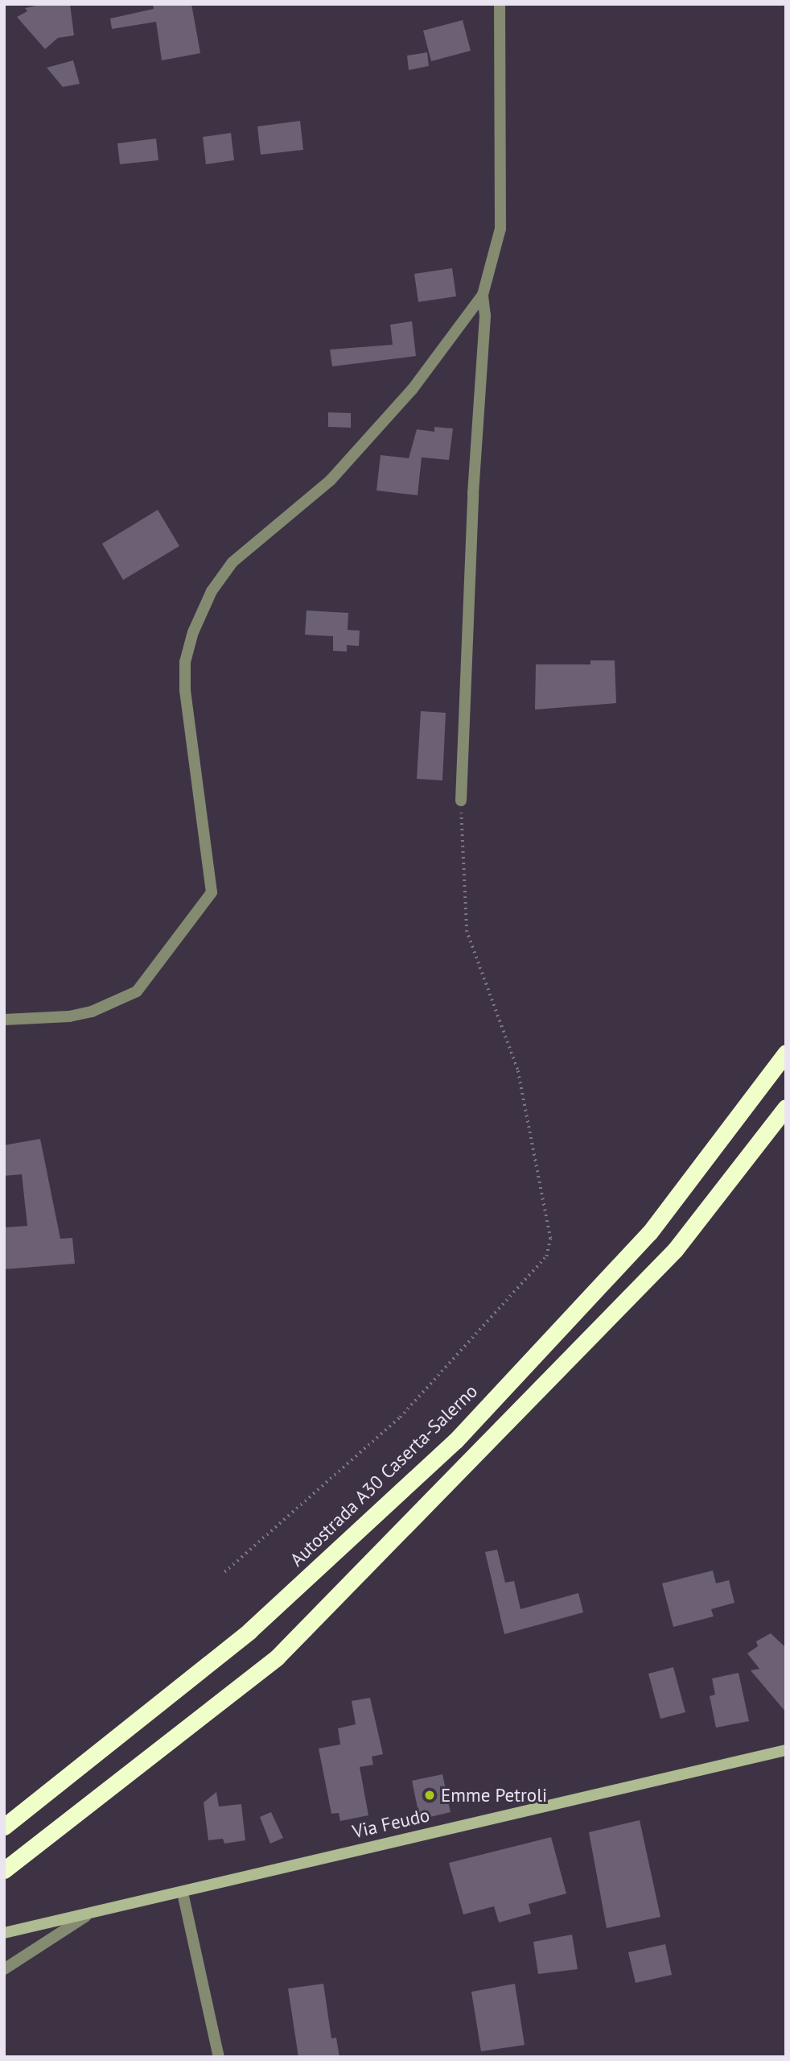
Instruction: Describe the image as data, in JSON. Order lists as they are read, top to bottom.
{
  "streets": {
    "highway": ["Autostrada A30 Caserta-Salerno"],
    "street": ["Via Feudo"]
  },
  "places": ["Emme Petroli"]
}
